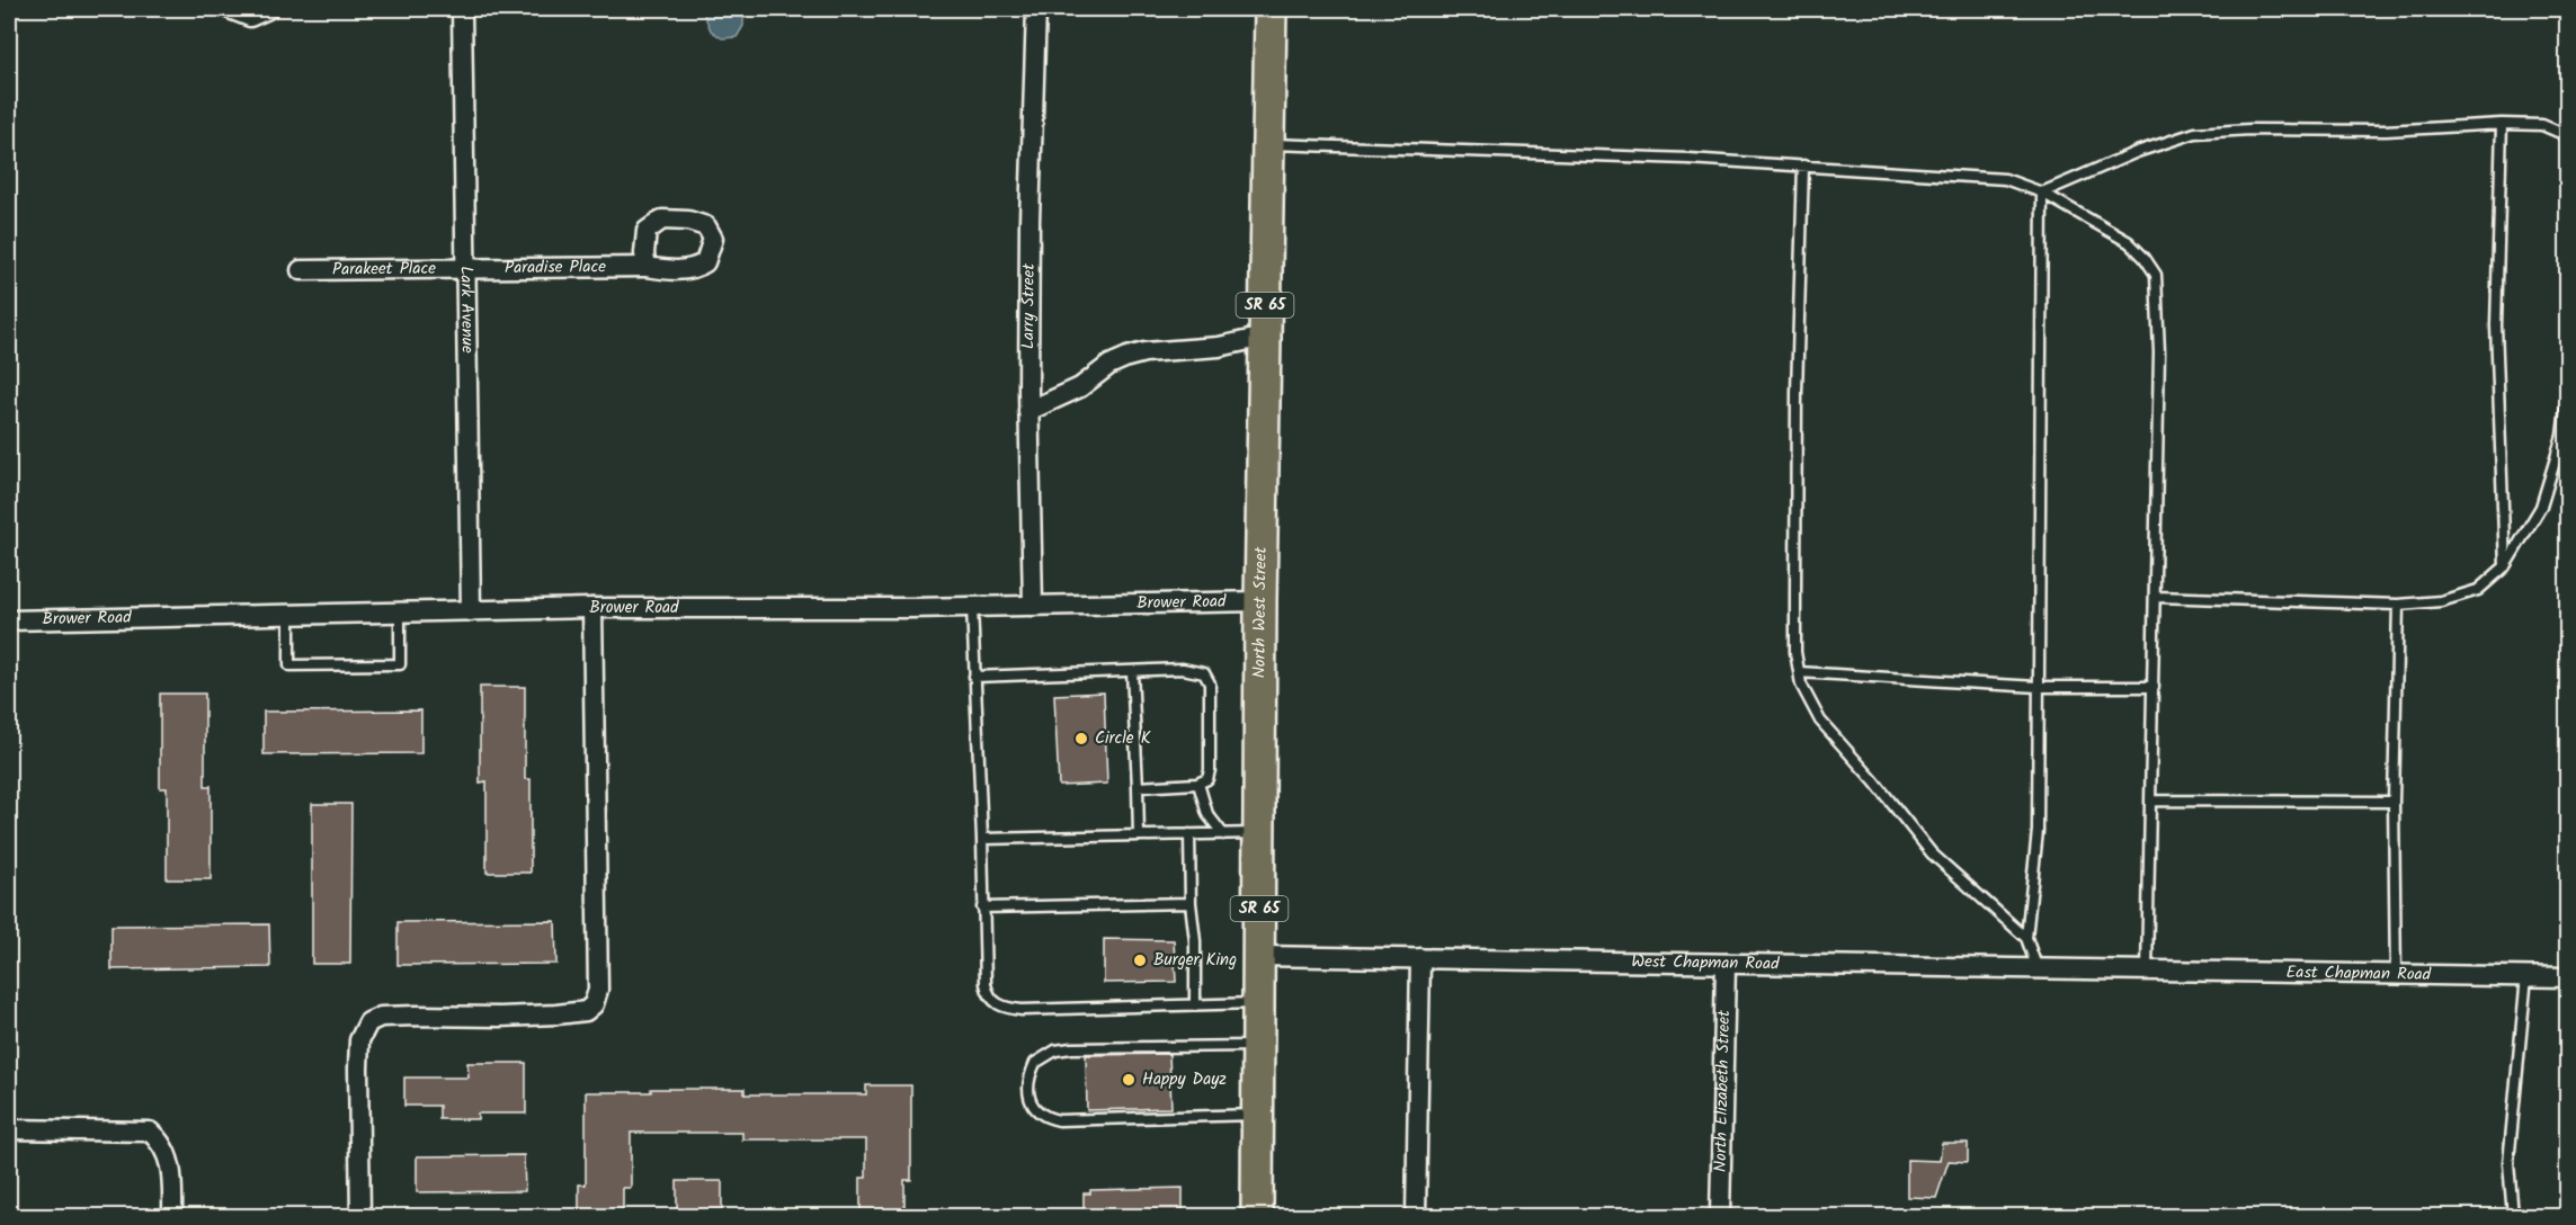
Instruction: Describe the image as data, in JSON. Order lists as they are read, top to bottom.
{
  "streets": {
    "main road": ["SR 65", "North West Street"],
    "street": [
      "Paradise Place",
      "Parakeet Place",
      "Larry Street",
      "Lark Avenue",
      "Brower Road",
      "West Chapman Road",
      "East Chapman Road",
      "North Elizabeth Street"
    ]
  },
  "crossings": [
    ["Paradise Place", "Parakeet Place"],
    ["Paradise Place", "Lark Avenue"],
    ["Parakeet Place", "Lark Avenue"],
    ["Larry Street", "Brower Road"],
    ["Lark Avenue", "Brower Road"],
    ["Brower Road", "North West Street"],
    ["North West Street", "West Chapman Road"],
    ["West Chapman Road", "East Chapman Road"],
    ["West Chapman Road", "North Elizabeth Street"]
  ],
  "places": ["Circle K", "Burger King", "Happy Dayz"]
}
